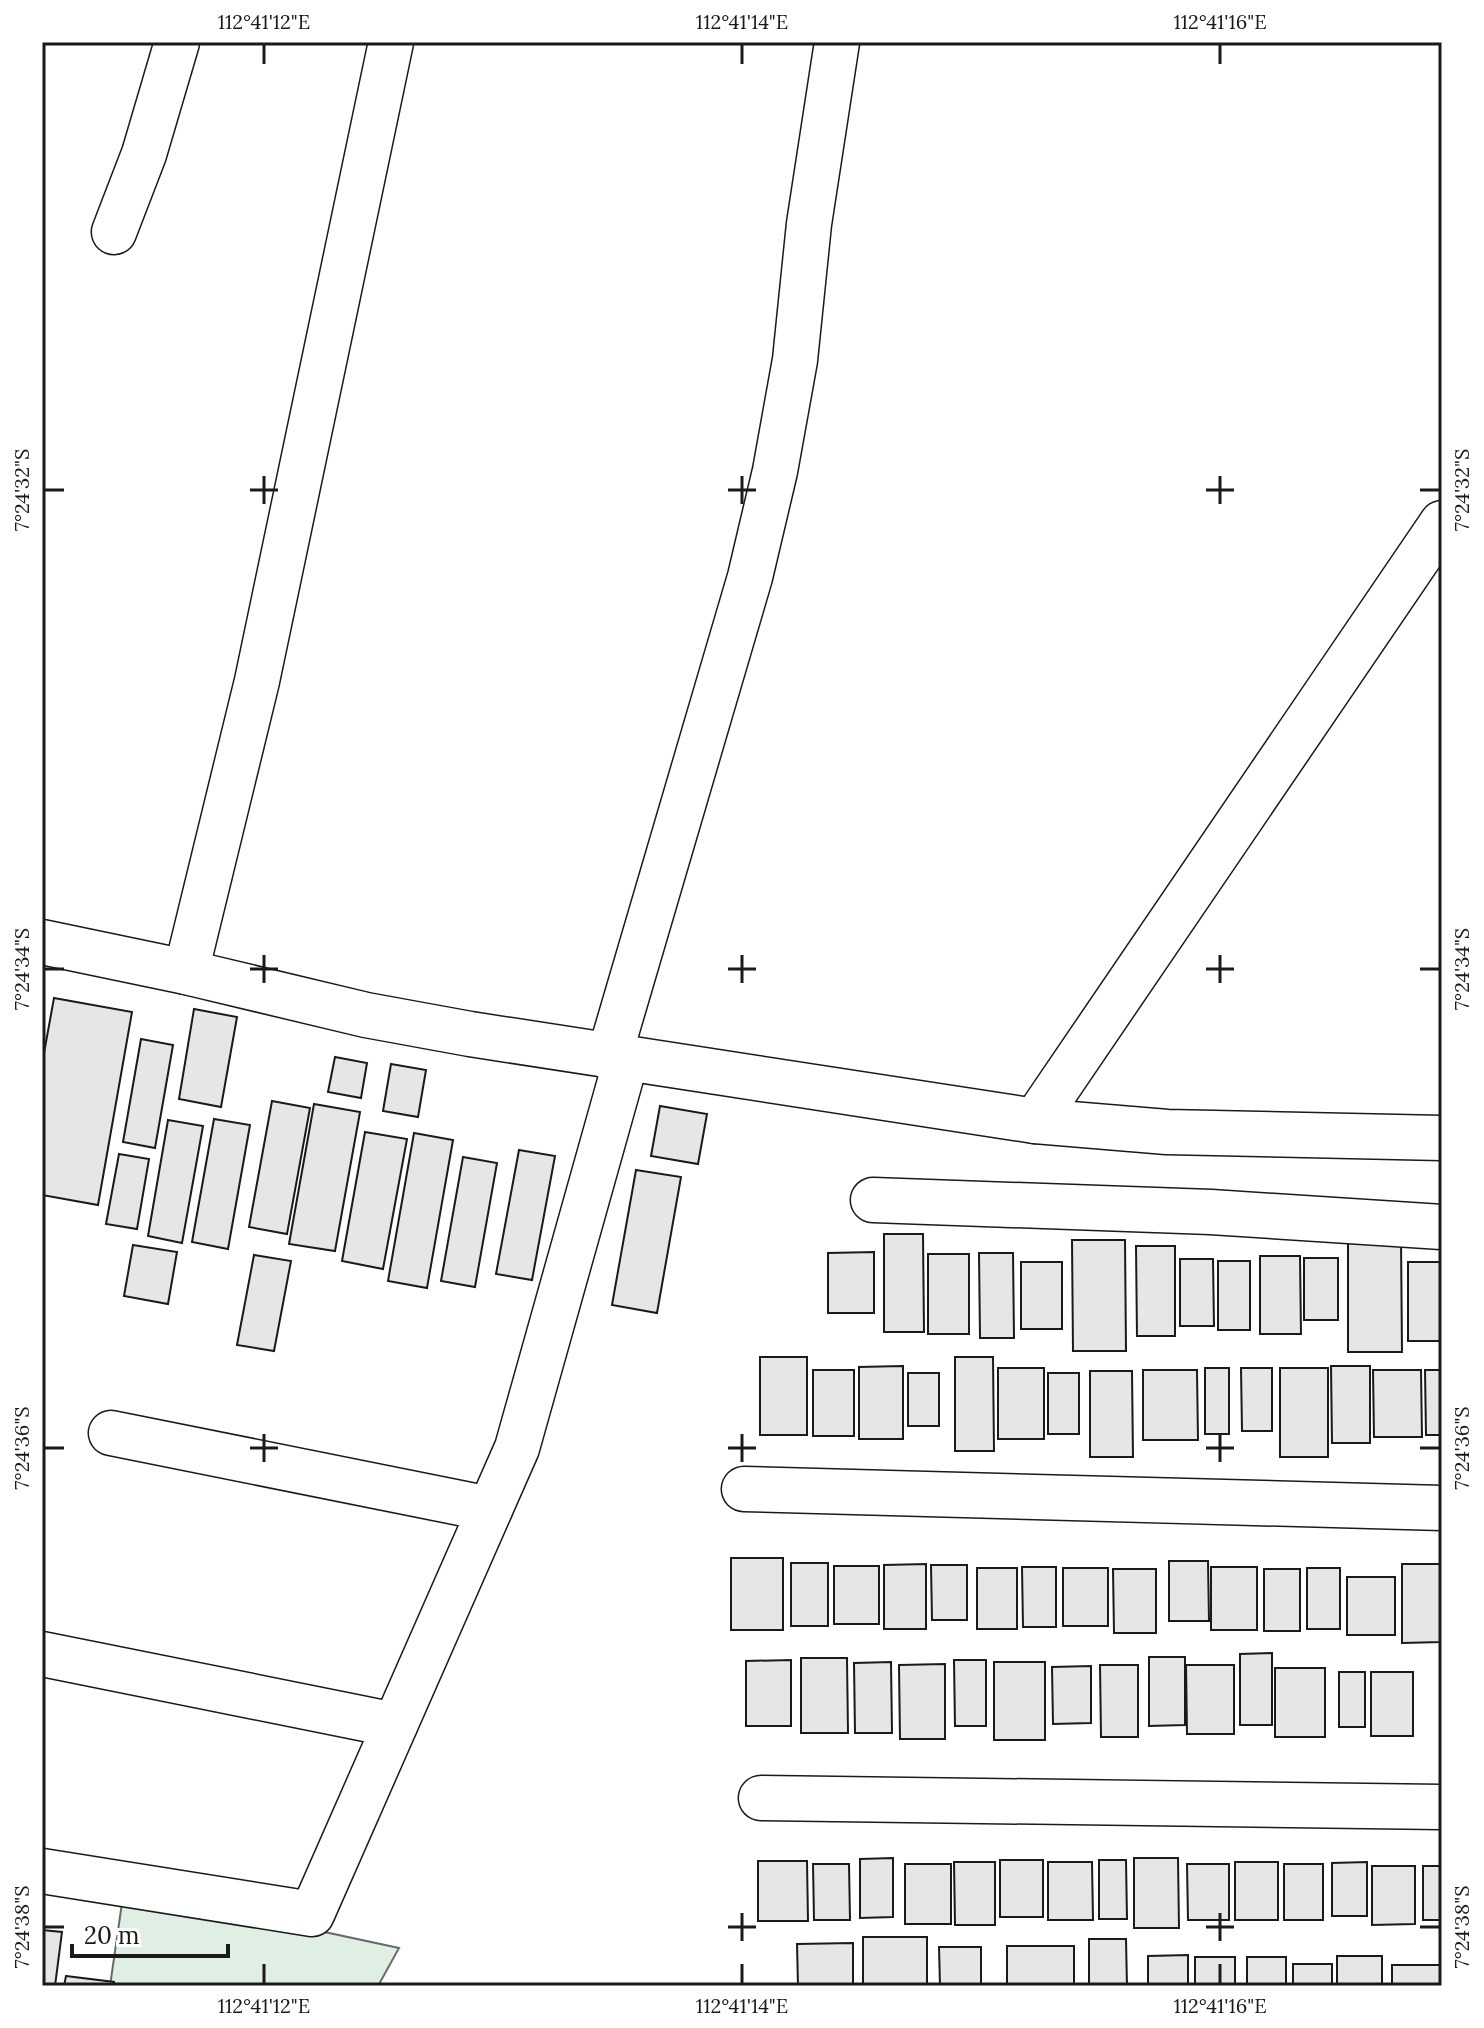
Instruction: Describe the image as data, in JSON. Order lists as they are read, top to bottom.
{
  "scale_bar": "20 m",
  "coordinates": [
    "112°41'12\"E",
    "112°41'14\"E",
    "112°41'16\"E",
    "7°24'32\"S",
    "7°24'34\"S",
    "7°24'36\"S",
    "7°24'38\"S"
  ]
}
